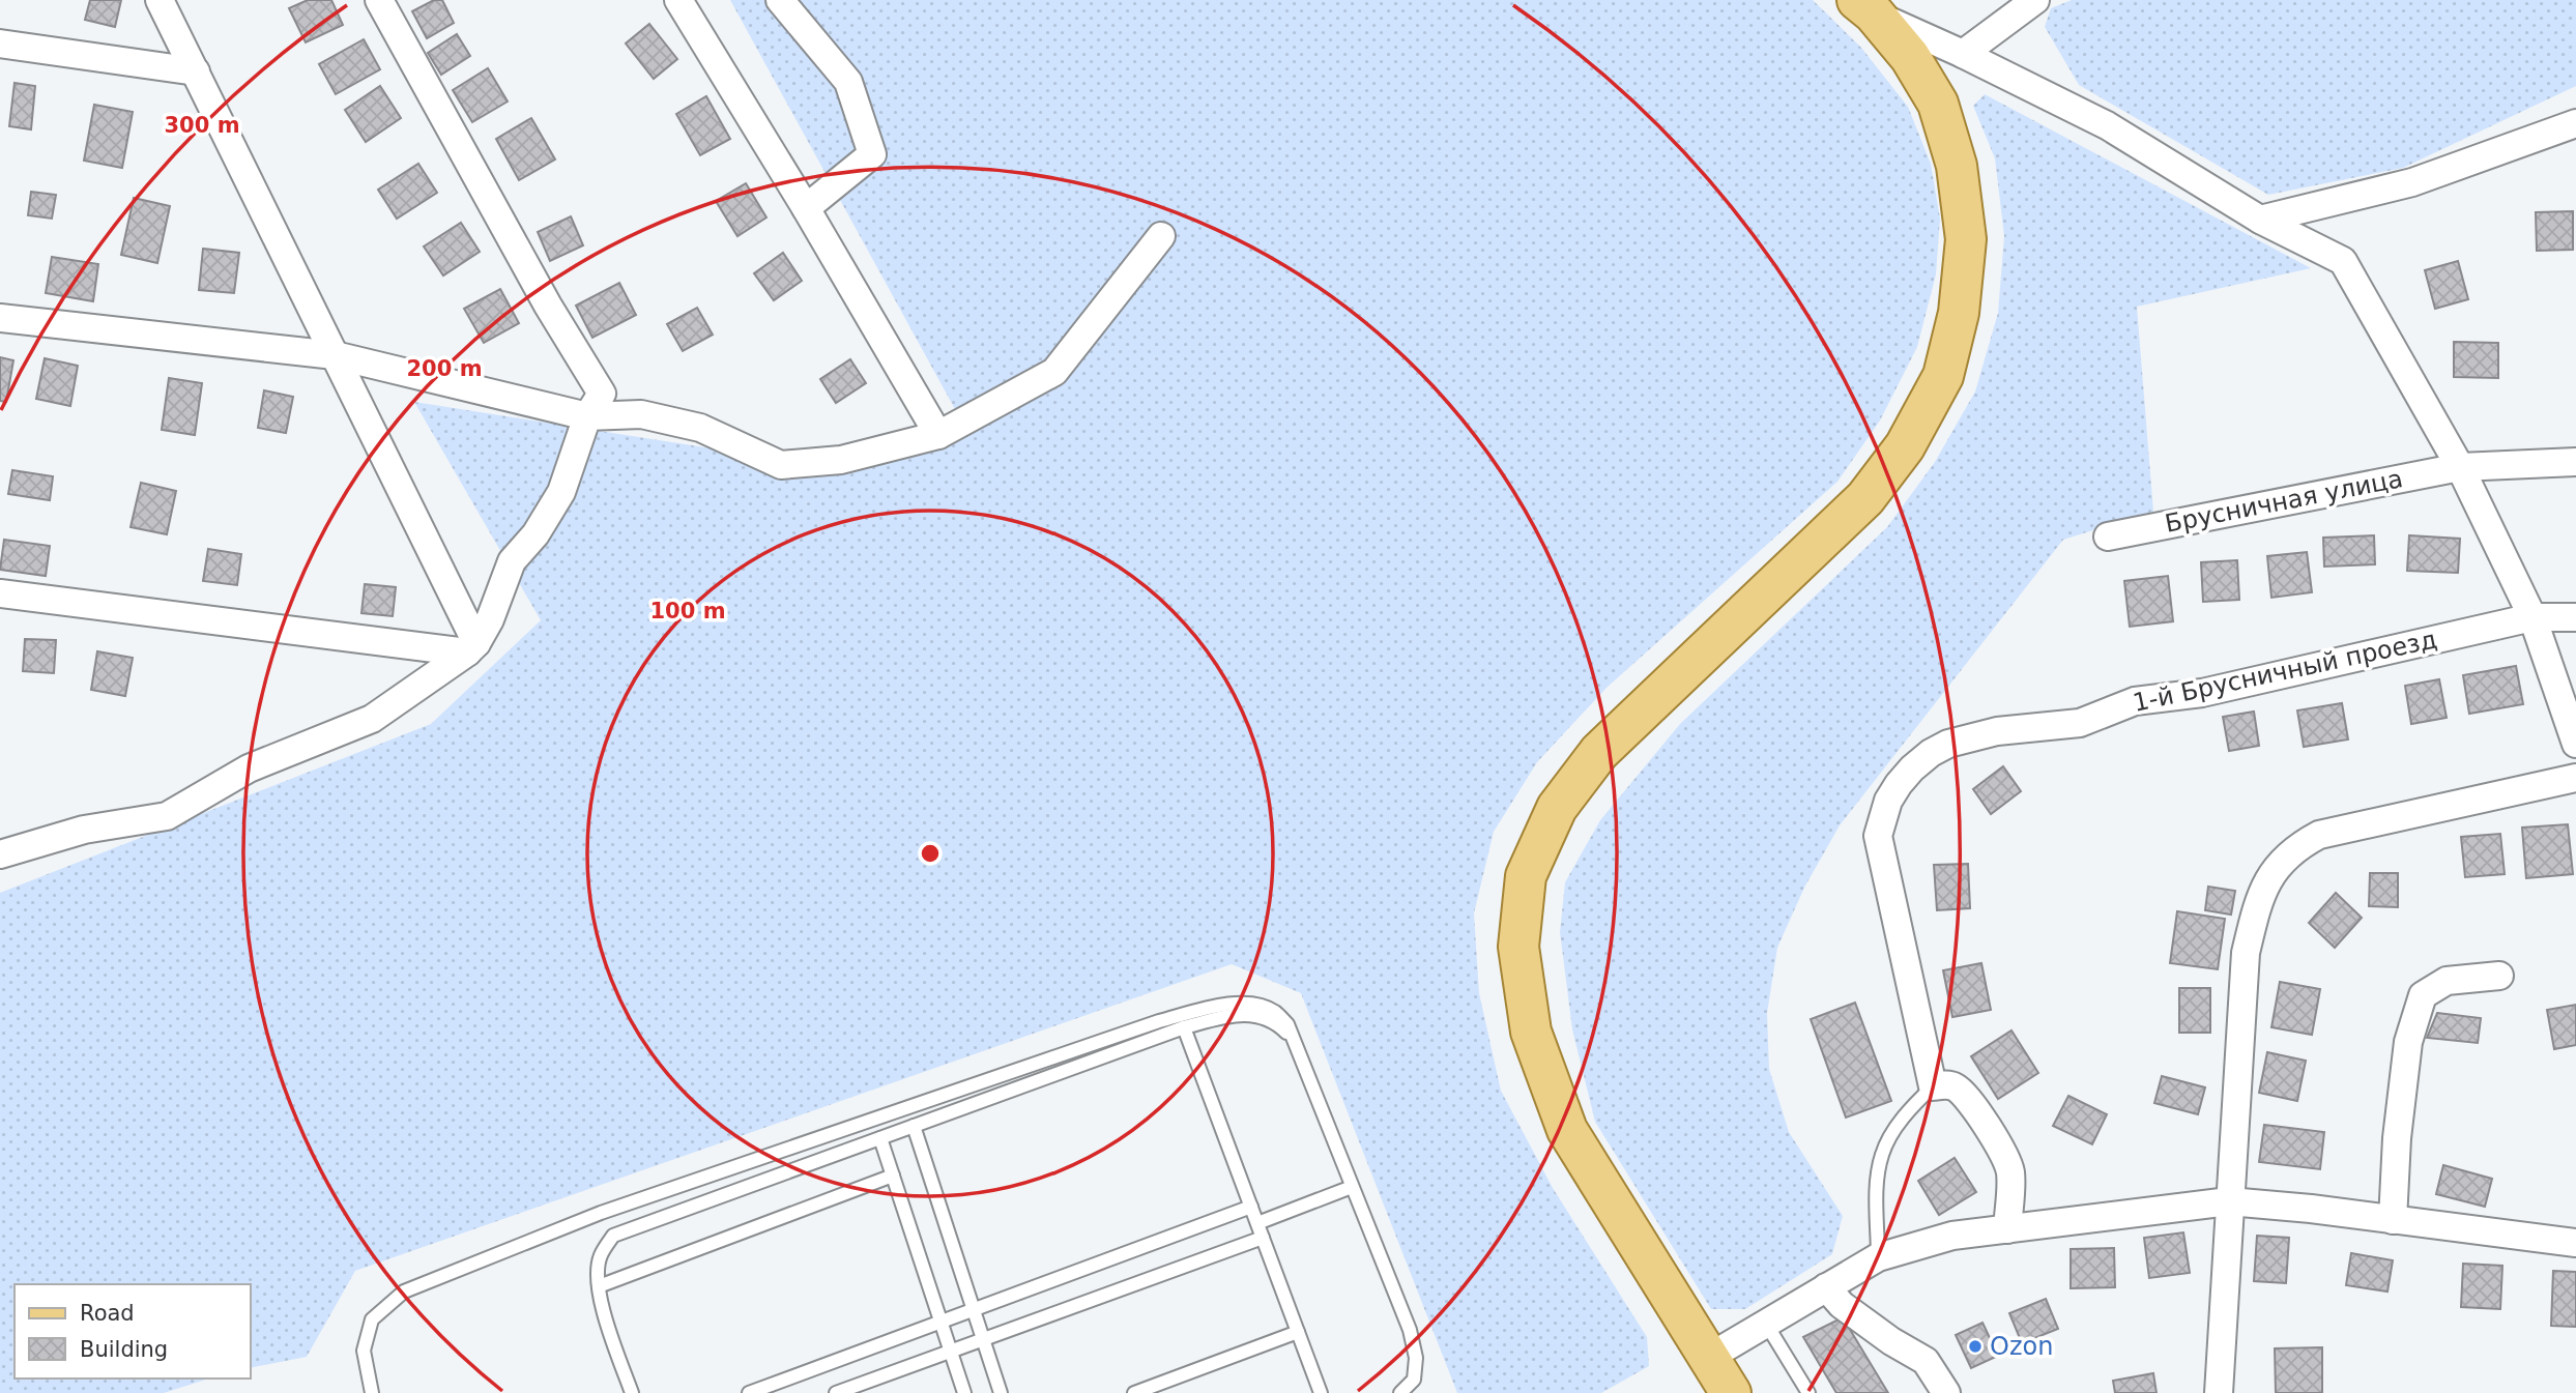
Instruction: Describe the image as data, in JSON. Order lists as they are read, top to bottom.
{
  "streets": {
    "street": ["Брусничная улица", "1-й Брусничный проезд"]
  },
  "places": ["Ozon"],
  "legend": ["Road", "Building"],
  "rings": ["300 m", "200 m", "100 m"]
}
